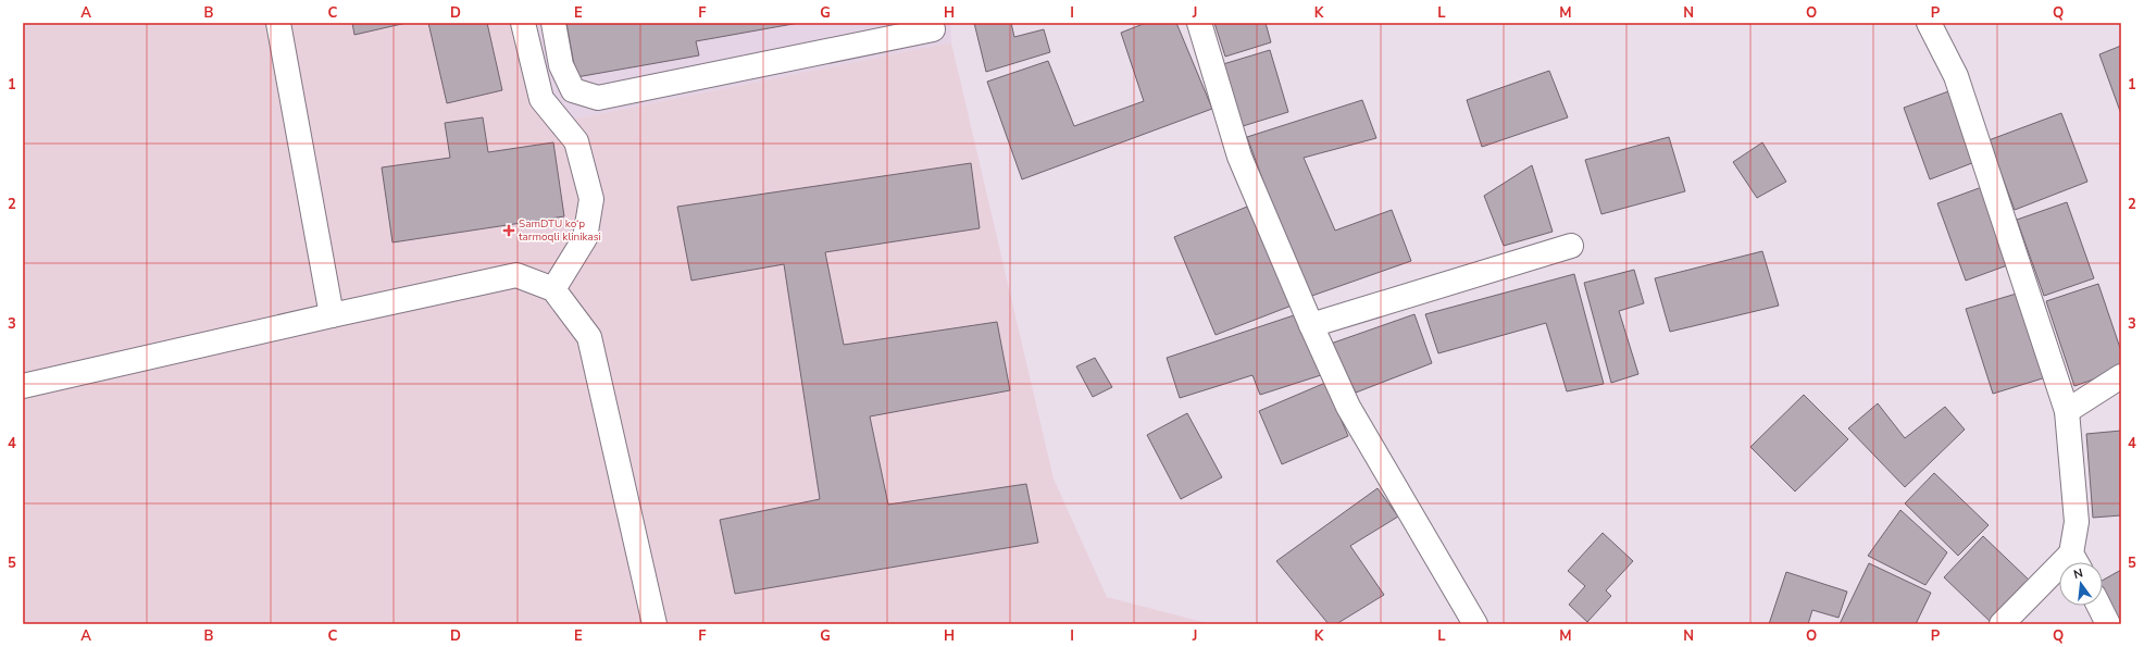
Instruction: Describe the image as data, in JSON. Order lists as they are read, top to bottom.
{
  "places": {
    "health": ["SamDTU ko‘p tarmoqli klinikasi"]
  },
  "north": "top",
  "grid": {
    "columns": [
      "A",
      "B",
      "C",
      "D",
      "E",
      "F",
      "G",
      "H",
      "I",
      "J",
      "K",
      "L",
      "M",
      "N",
      "O",
      "P",
      "Q"
    ],
    "rows": [
      "1",
      "2",
      "3",
      "4",
      "5"
    ]
  }
}
